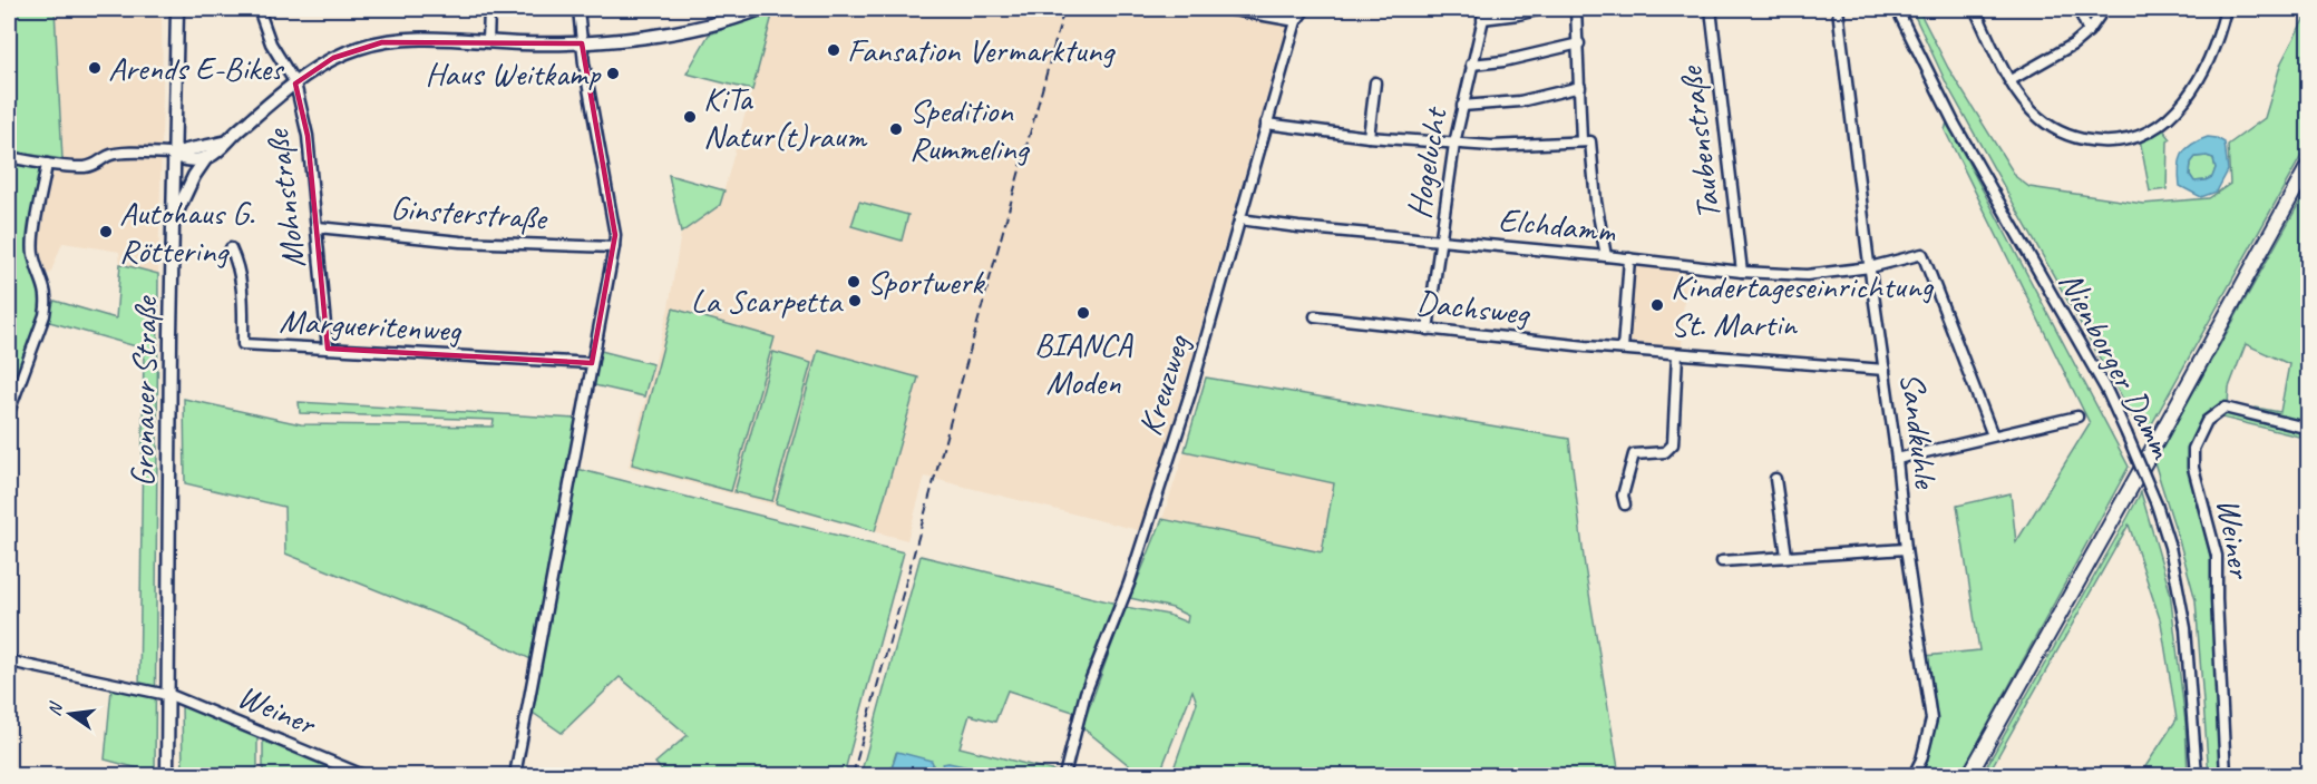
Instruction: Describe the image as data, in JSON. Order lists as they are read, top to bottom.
{
  "streets": {
    "main road": ["Gronauer Straße"],
    "street": [
      "Taubenstraße",
      "Hogelucht",
      "Mohnstraße",
      "Ginsterstraße",
      "Elchdamm",
      "Dachsweg",
      "Margueritenweg",
      "Nienborger Damm",
      "Kreuzweg",
      "Sandkuhle",
      "Weiner"
    ]
  },
  "crossings": [
    ["Taubenstraße", "Elchdamm"],
    ["Hogelucht", "Elchdamm"],
    ["Hogelucht", "Dachsweg"],
    ["Mohnstraße", "Ginsterstraße"],
    ["Mohnstraße", "Margueritenweg"],
    ["Elchdamm", "Kreuzweg"],
    ["Elchdamm", "Sandkuhle"],
    ["Dachsweg", "Sandkuhle"],
    ["Gronauer Straße", "Weiner"]
  ],
  "places": [
    "Fansation Vermarktung",
    "Arends E-Bikes",
    "Haus Weitkamp",
    "KiTa Natur(t)raum",
    "Spedition Rummeling",
    "Autohaus G. Röttering",
    "Sportwerk",
    "La Scarpetta",
    "Kindertageseinrichtung St. Martin",
    "BIANCA Moden"
  ],
  "north": "left"
}
